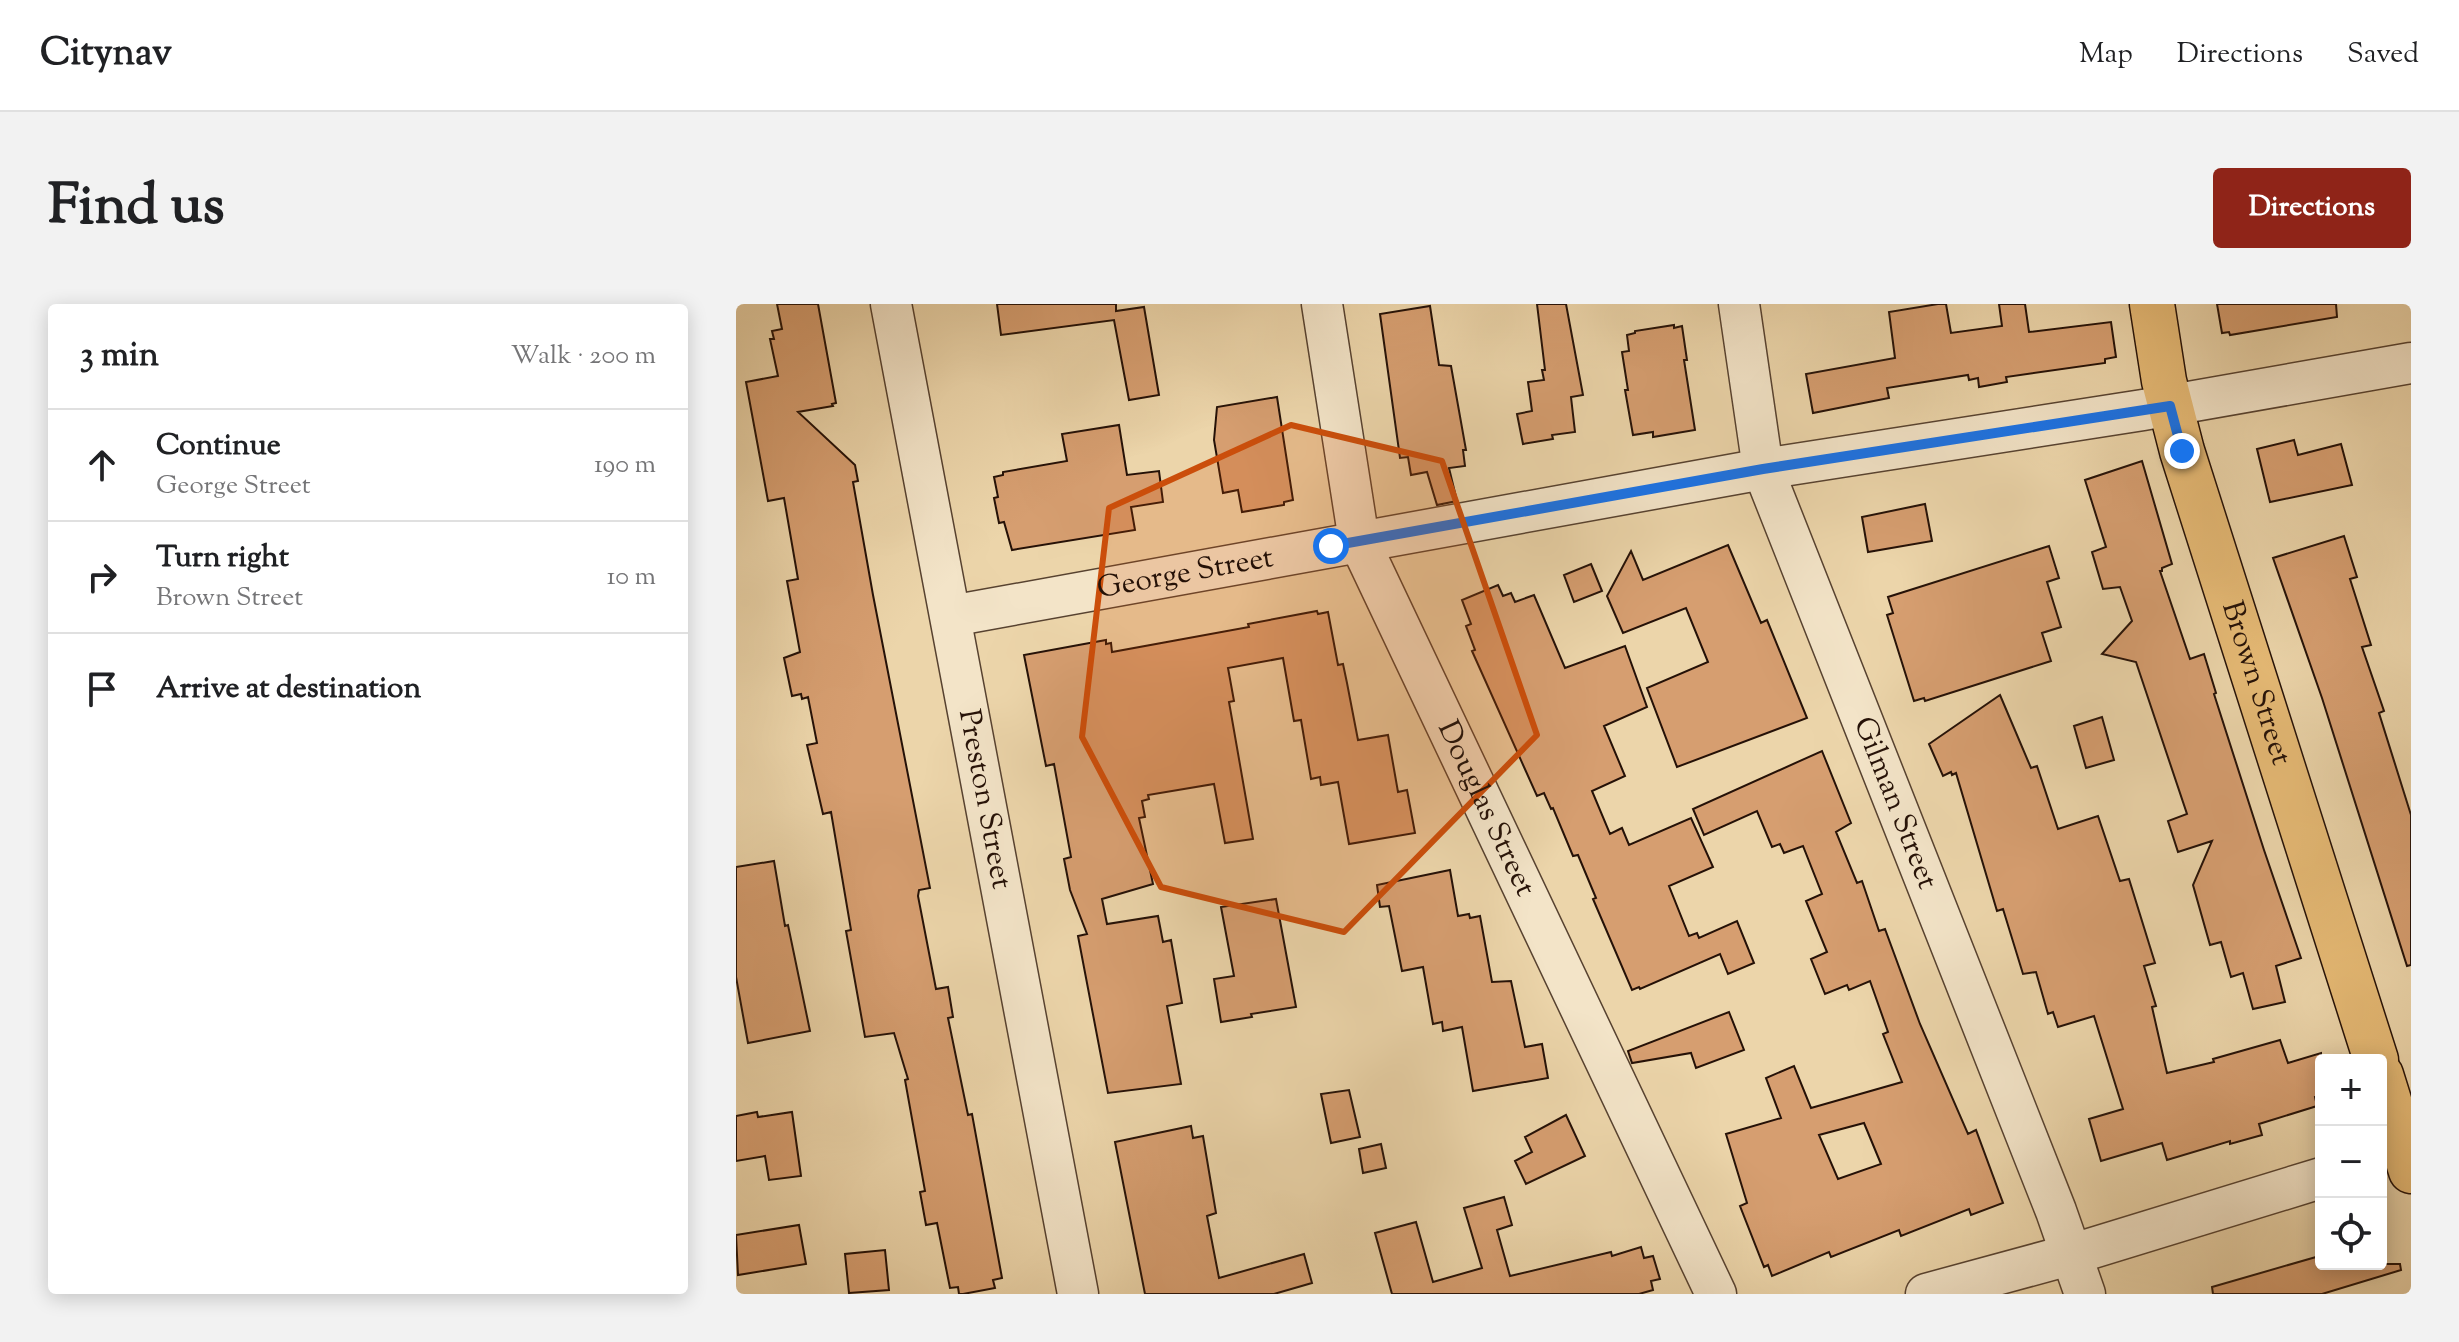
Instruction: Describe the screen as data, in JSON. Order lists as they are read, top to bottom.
{
  "streets": {
    "main road": ["Brown Street"],
    "street": [
      "George Street",
      "Preston Street",
      "Gilman Street",
      "Douglas Street"
    ]
  },
  "crossings": [
    ["George Street", "Brown Street"],
    ["George Street", "Preston Street"],
    ["George Street", "Gilman Street"],
    ["George Street", "Douglas Street"]
  ],
  "page": {
    "header": "Citynav",
    "nav": ["Map", "Directions", "Saved"],
    "title": "Find us",
    "buttons": "Directions",
    "heading": ["3 min", "Walk · 200 m"],
    "list": [
      ["Continue", "George Street", "190 m"],
      ["Turn right", "Brown Street", "10 m"],
      "Arrive at destination"
    ],
    "map_buttons": ["+", "−"]
  }
}
